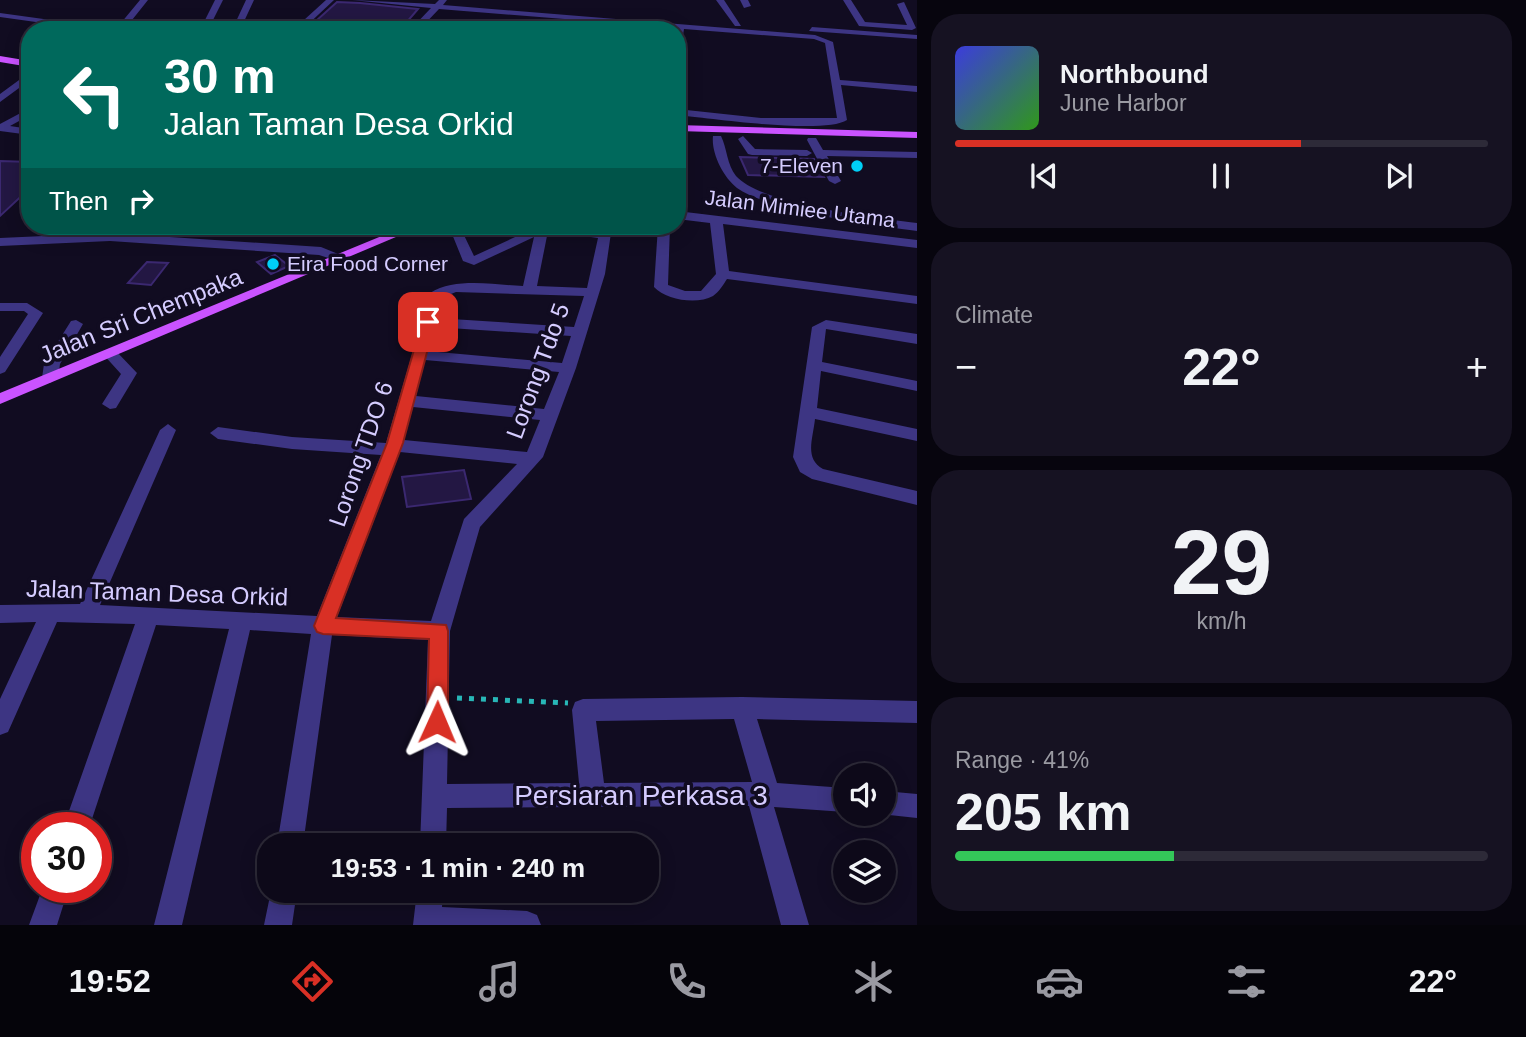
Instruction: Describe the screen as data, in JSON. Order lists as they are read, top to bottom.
{
  "streets": {
    "main road": ["Jalan Sri Chempaka"],
    "street": [
      "Jalan Mimiee Utama",
      "Lorong Tdo 5",
      "Lorong TDO 6",
      "Jalan Taman Desa Orkid",
      "Persiaran Perkasa 3"
    ]
  },
  "crossings": [
    ["Lorong Tdo 5", "Jalan Taman Desa Orkid"],
    ["Lorong TDO 6", "Jalan Taman Desa Orkid"]
  ],
  "places": ["7-Eleven", "Eira Food Corner"],
  "page": {
    "turn": ["30 m", "Jalan Taman Desa Orkid"],
    "song": ["Northbound", "June Harbor"],
    "then": "Then",
    "tile": [
      "Climate",
      ["29", "km/h"],
      ["Range · 41%", "205 km"]
    ],
    "heat": ["−", "22°", "+"],
    "limit": "30",
    "trip": "19:53 · 1 min · 240 m",
    "tabs": ["19:52", "22°"]
  }
}
